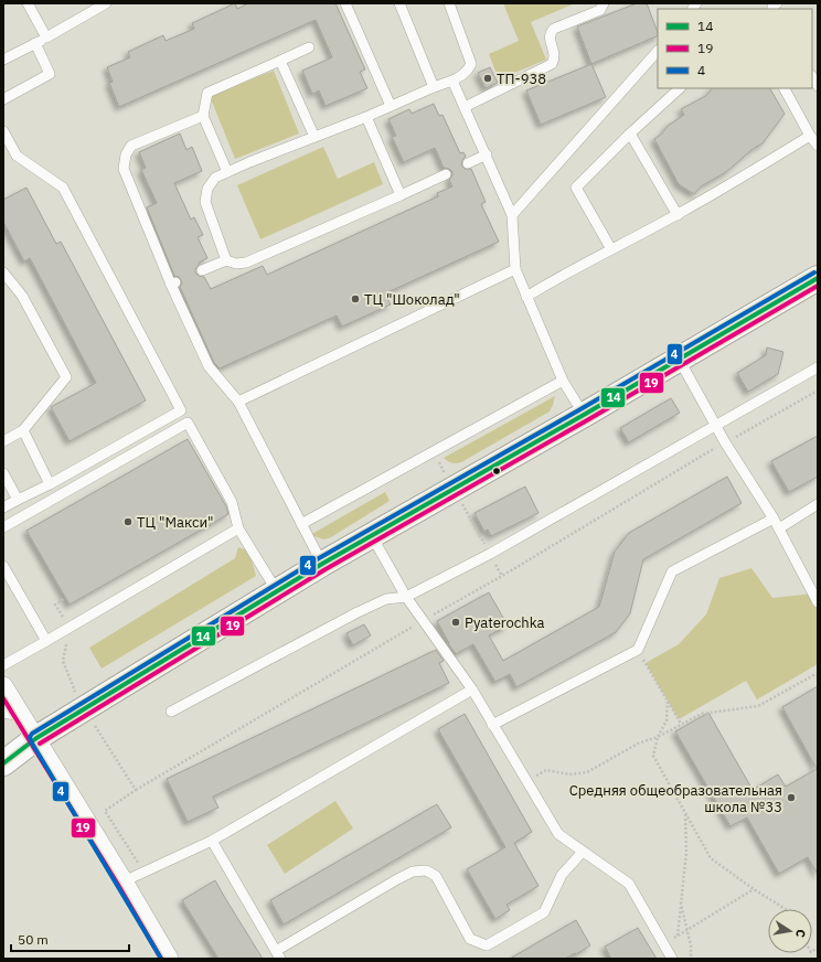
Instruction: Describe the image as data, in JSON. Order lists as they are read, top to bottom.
{
  "places": [
    "ТП-938",
    "ТЦ \"Шоколад\"",
    "ТЦ \"Макси\"",
    "Pyaterochka",
    "Средняя общеобразовательная школа №33"
  ],
  "lines": ["transit line 4", "transit line 14", "transit line 19"],
  "legend": ["14", "19", "4"],
  "scale_bar": "50 m",
  "north": "right"
}
